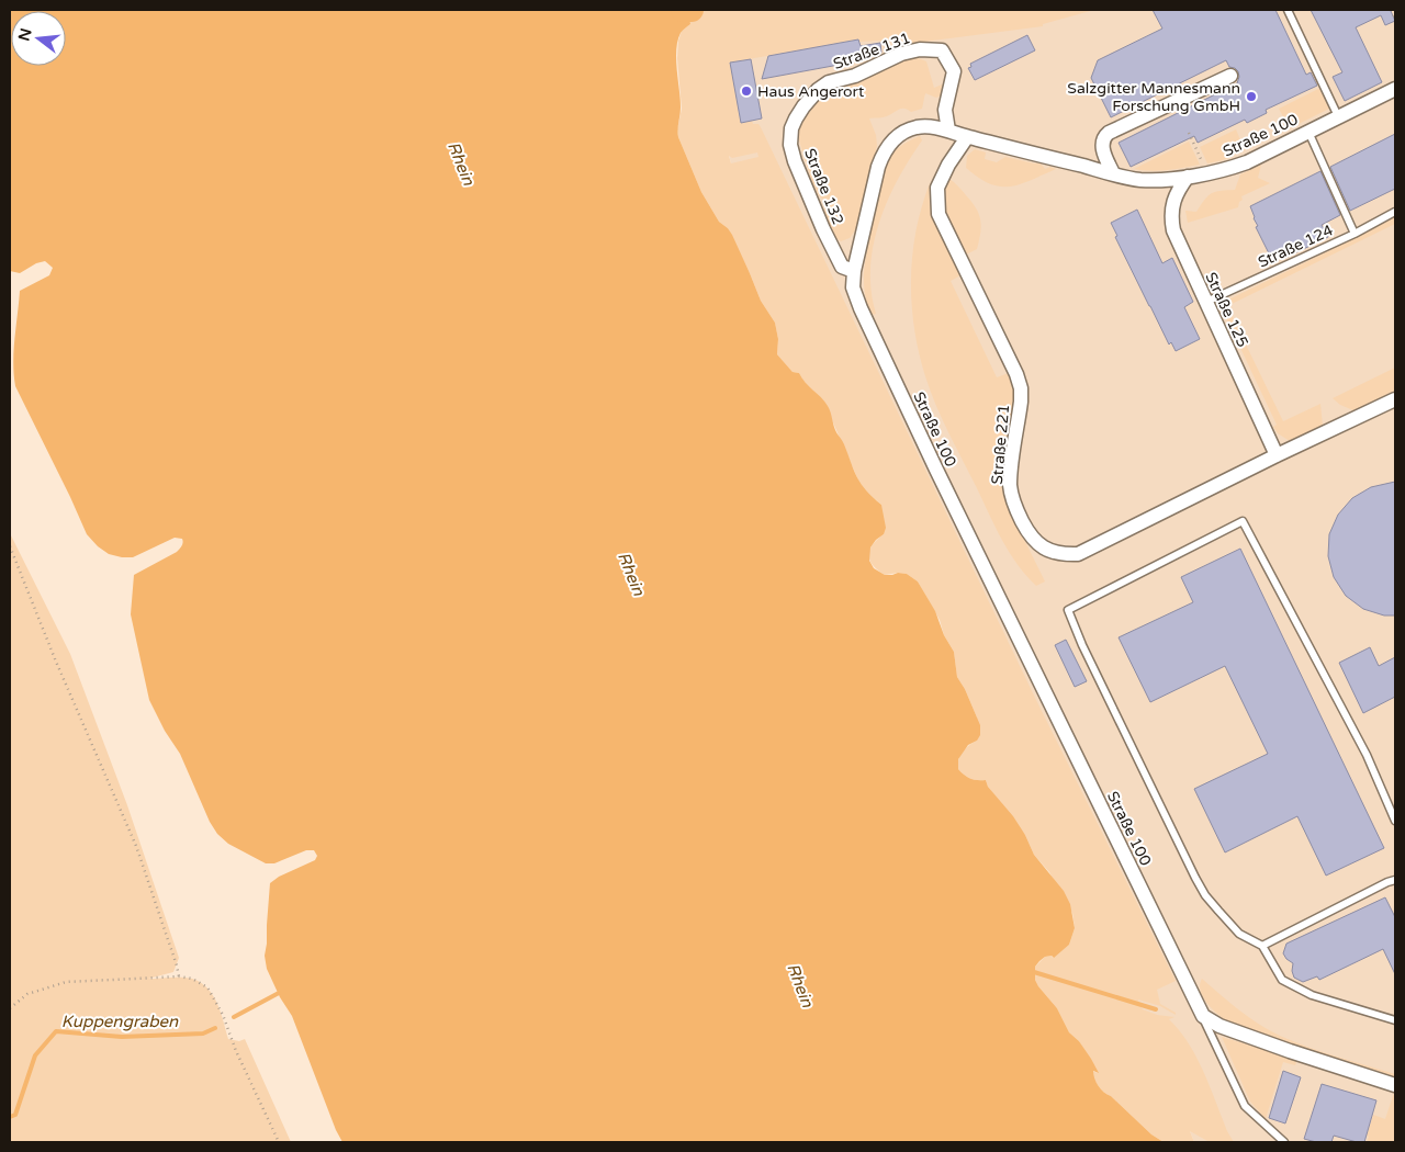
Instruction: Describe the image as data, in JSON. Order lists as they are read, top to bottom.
{
  "streets": {
    "street": [
      "Straße 131",
      "Straße 100",
      "Straße 132",
      "Straße 125",
      "Straße 221"
    ],
    "lane": ["Straße 124"]
  },
  "crossings": [
    ["Straße 131", "Straße 100"],
    ["Straße 131", "Straße 132"],
    ["Straße 100", "Straße 132"],
    ["Straße 100", "Straße 125"],
    ["Straße 100", "Straße 221"],
    ["Straße 124", "Straße 125"],
    ["Straße 125", "Straße 221"]
  ],
  "water": ["Rhein", "Kuppengraben"],
  "places": ["Haus Angerort", "Salzgitter Mannesmann Forschung GmbH"],
  "north": "left"
}
